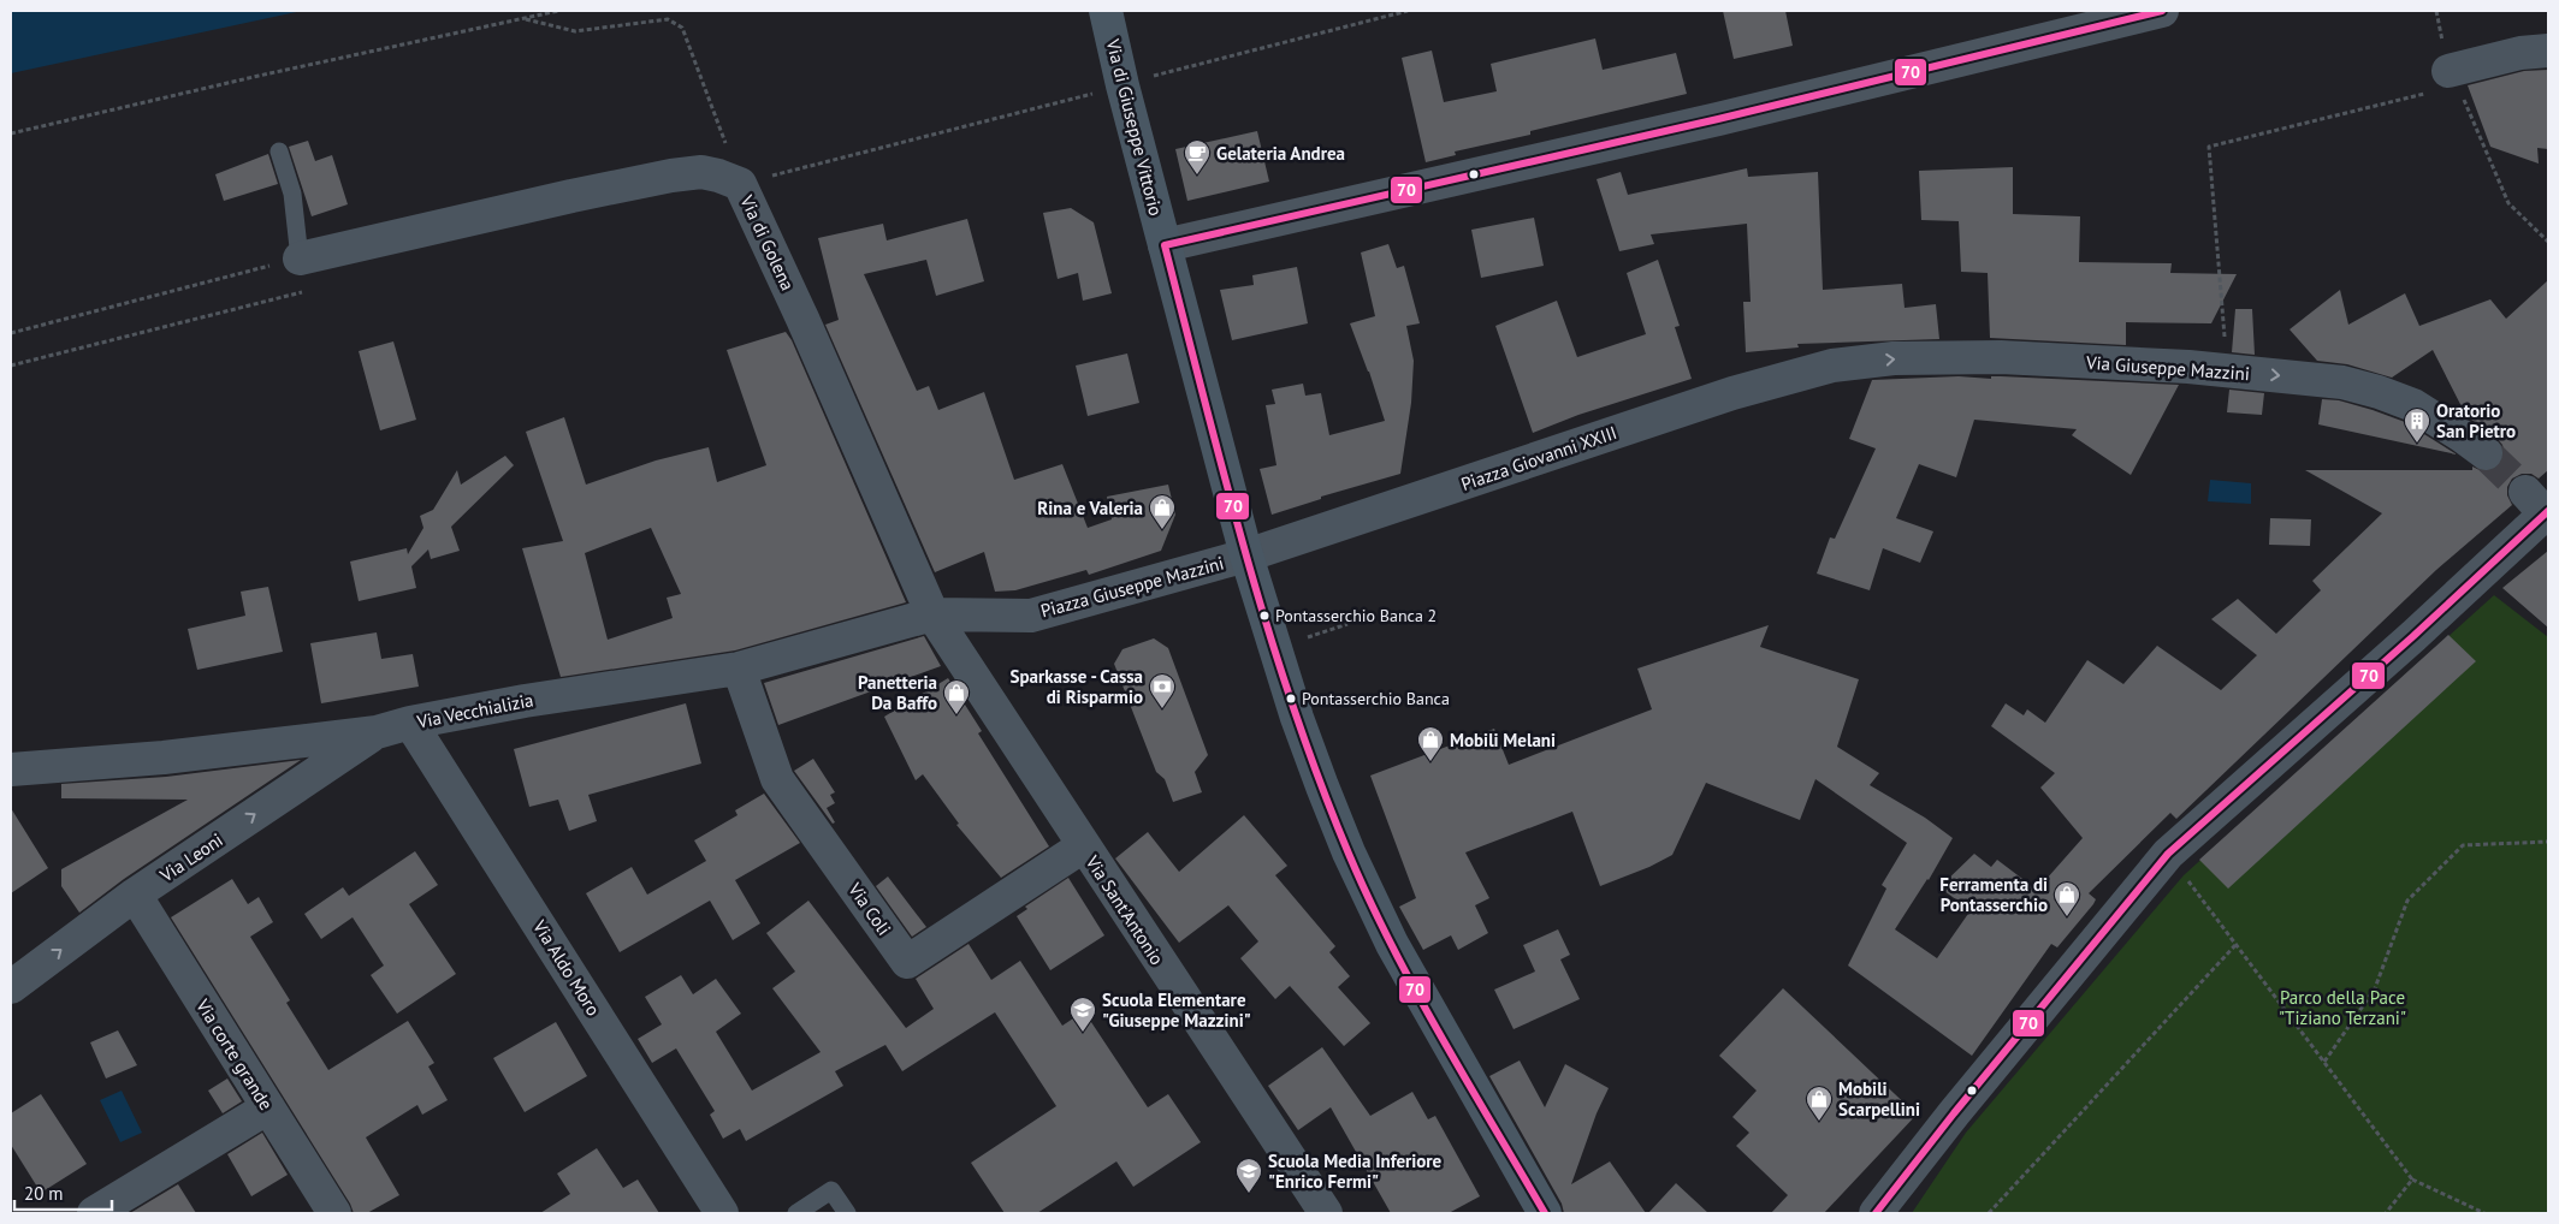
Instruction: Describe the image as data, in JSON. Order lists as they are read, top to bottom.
{
  "streets": {
    "main road": ["Via di Giuseppe Vittorio"],
    "street": [
      "Via di Golena",
      "Via Giuseppe Mazzini",
      "Piazza Giovanni XXIII",
      "Piazza Giuseppe Mazzini",
      "Via Vecchializia",
      "Via Leoni",
      "Via Coli",
      "Via Sant'Antonio",
      "Via Aldo Moro",
      "Via corte grande"
    ]
  },
  "crossings": [
    ["Via di Giuseppe Vittorio", "Piazza Giovanni XXIII"],
    ["Via di Giuseppe Vittorio", "Piazza Giuseppe Mazzini"],
    ["Via di Golena", "Piazza Giuseppe Mazzini"],
    ["Via di Golena", "Via Vecchializia"],
    ["Via Giuseppe Mazzini", "Piazza Giovanni XXIII"],
    ["Piazza Giovanni XXIII", "Piazza Giuseppe Mazzini"],
    ["Piazza Giuseppe Mazzini", "Via Vecchializia"],
    ["Via Vecchializia", "Via Leoni"],
    ["Via Vecchializia", "Via Coli"],
    ["Via Vecchializia", "Via Aldo Moro"],
    ["Via Leoni", "Via corte grande"],
    ["Via Coli", "Via Sant'Antonio"]
  ],
  "one_way": ["Via Giuseppe Mazzini", "Via Leoni"],
  "parks": ["Parco della Pace \"Tiziano Terzani\""],
  "places": {
    "cafe": ["Gelateria Andrea"],
    "building": ["Oratorio San Pietro"],
    "shop": [
      "Rina e Valeria",
      "Panetteria Da Baffo",
      "Mobili Melani",
      "Ferramenta di Pontasserchio",
      "Mobili Scarpellini"
    ],
    "other": ["Pontasserchio Banca 2", "Pontasserchio Banca"],
    "bank": ["Sparkasse - Cassa di Risparmio"],
    "school or university": ["Scuola Elementare \"Giuseppe Mazzini\"", "Scuola Media Inferiore \"Enrico Fermi\""]
  },
  "lines": ["transit line 70"],
  "scale_bar": "20 m"
}
